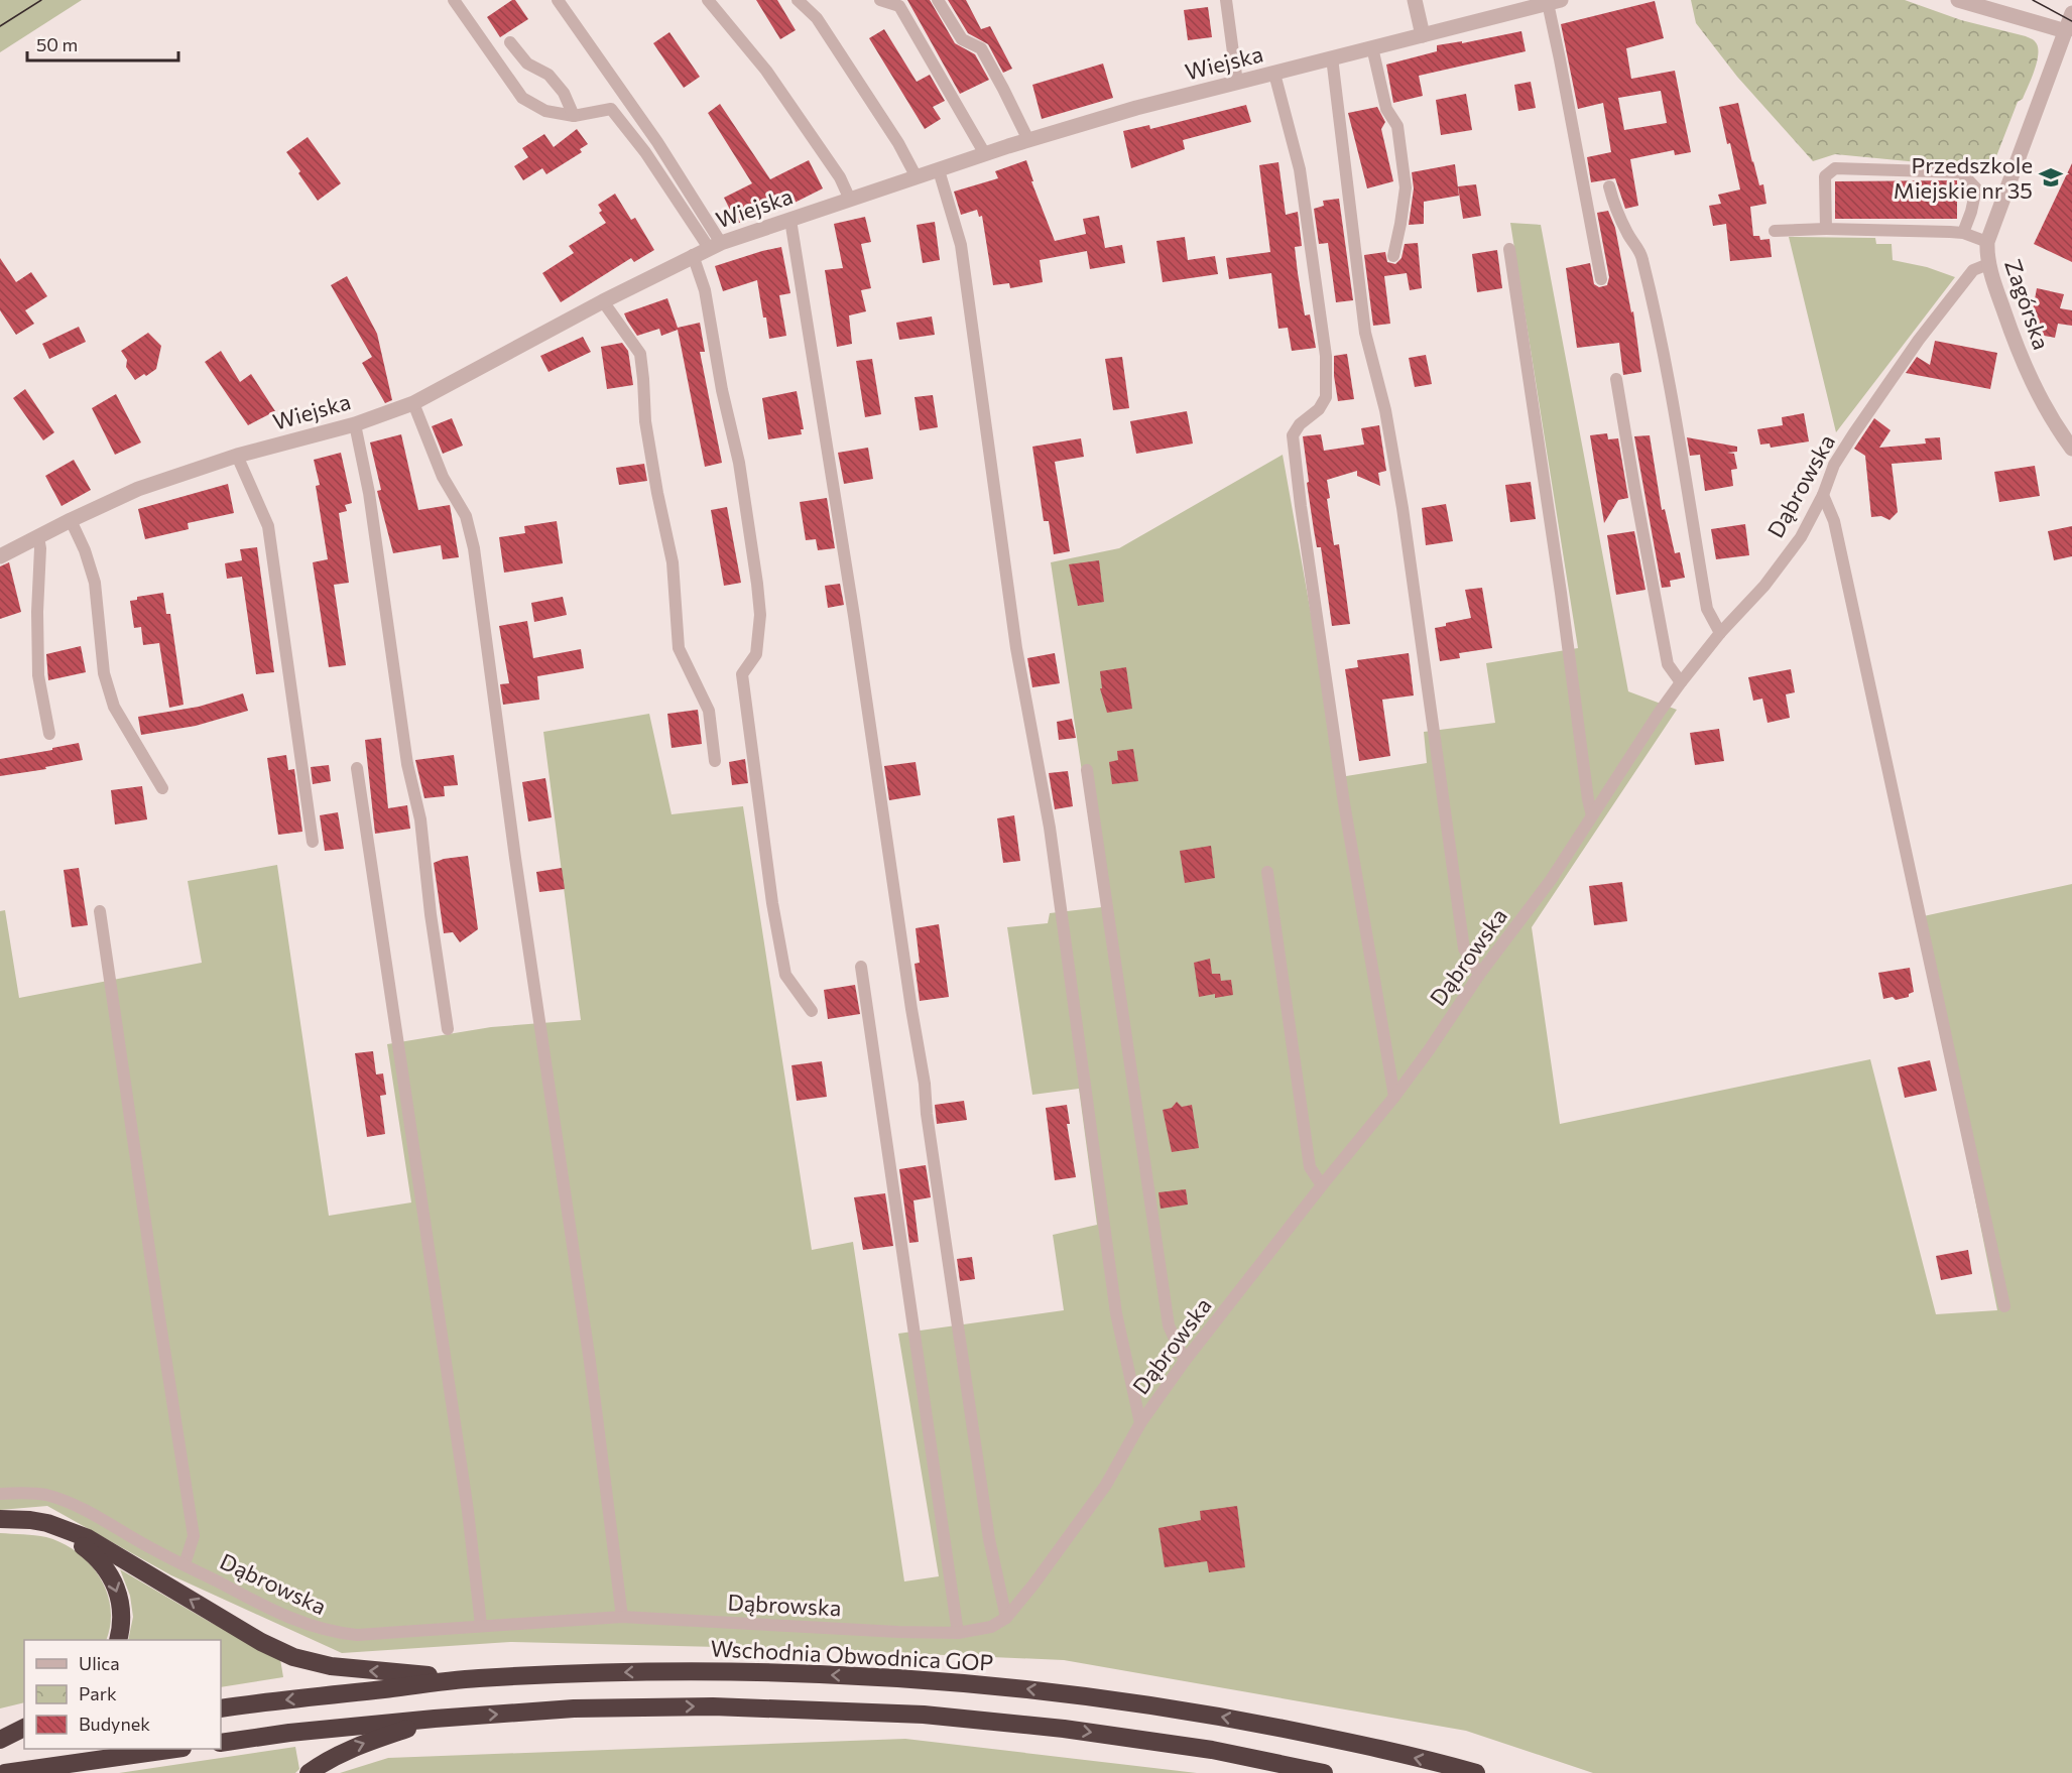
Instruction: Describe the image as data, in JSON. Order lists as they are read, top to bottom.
{
  "streets": {
    "highway": ["Wschodnia Obwodnica GOP"],
    "street": ["Wiejska", "Zagórska"],
    "lane": ["Dąbrowska"]
  },
  "crossings": [
    ["Zagórska", "Dąbrowska"]
  ],
  "places": {
    "school or university": ["Przedszkole Miejskie nr 35"]
  },
  "legend": ["Ulica", "Park", "Budynek"],
  "scale_bar": "50 m"
}
